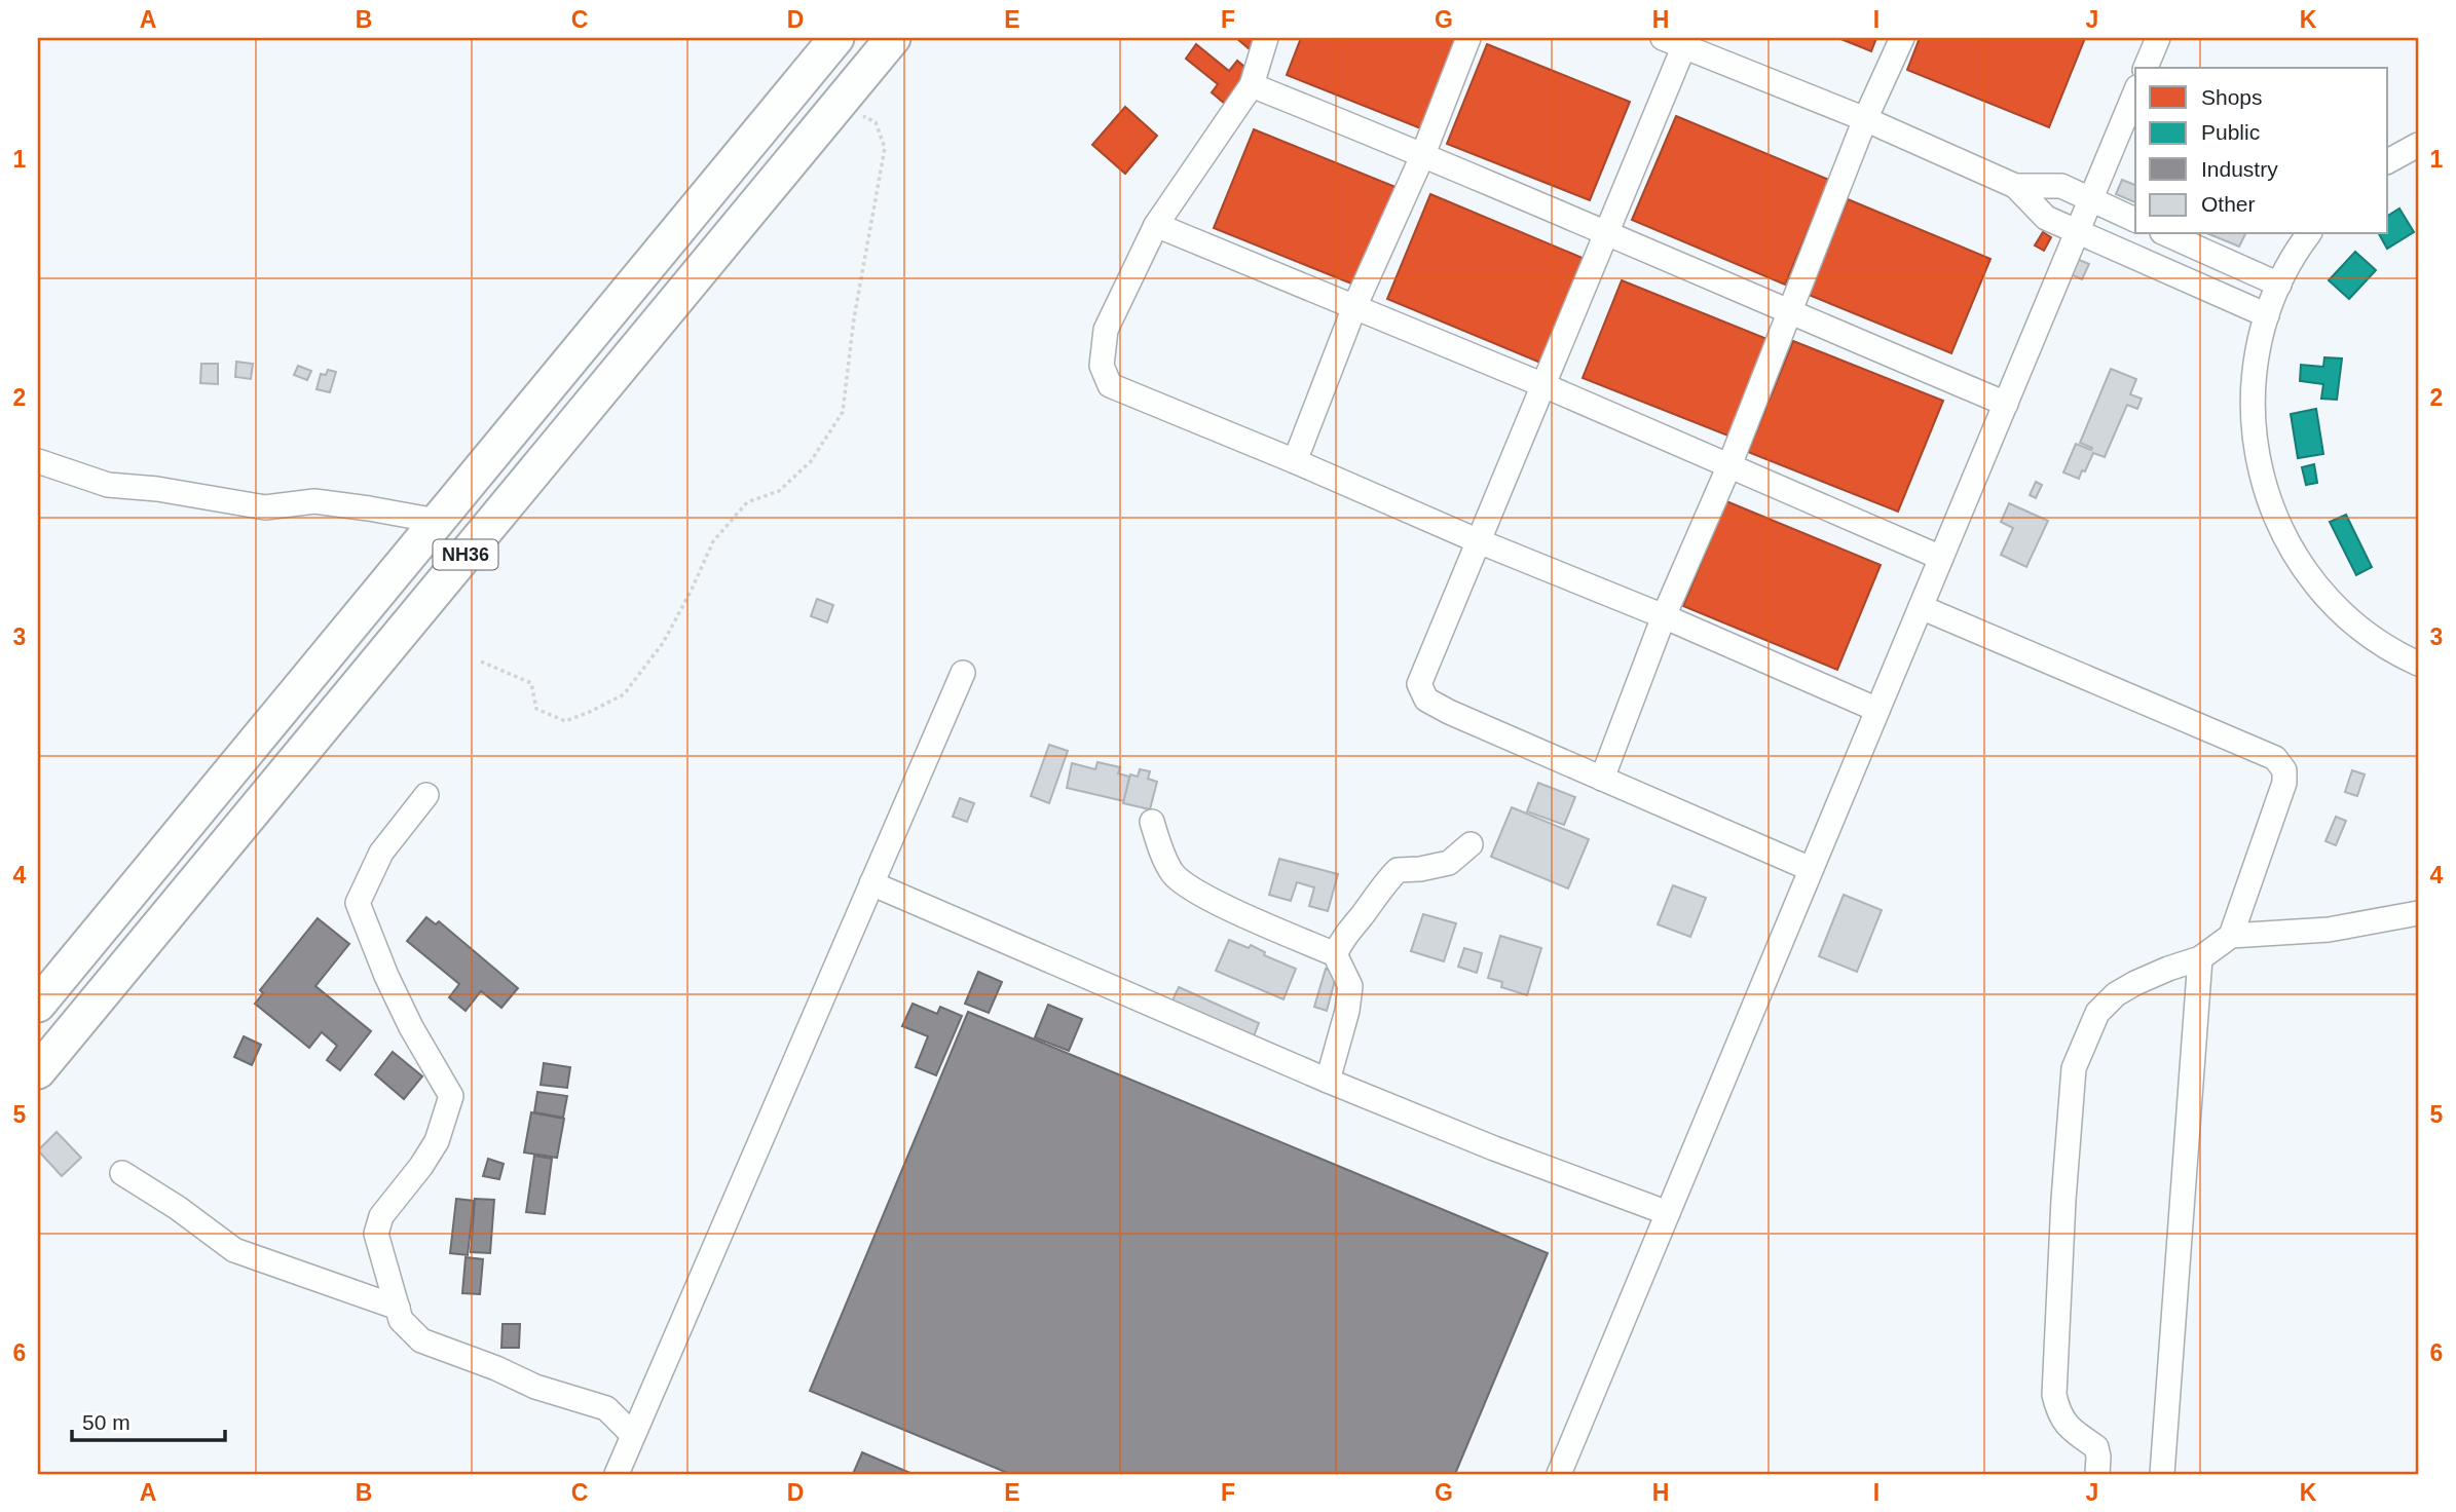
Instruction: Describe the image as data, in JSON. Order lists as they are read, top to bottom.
{
  "streets": {
    "highway": ["NH36"]
  },
  "legend": [
    "Shops",
    "Public",
    "Industry",
    "Other"
  ],
  "scale_bar": "50 m",
  "grid": {
    "columns": [
      "A",
      "B",
      "C",
      "D",
      "E",
      "F",
      "G",
      "H",
      "I",
      "J",
      "K"
    ],
    "rows": [
      "1",
      "2",
      "3",
      "4",
      "5",
      "6"
    ]
  }
}
